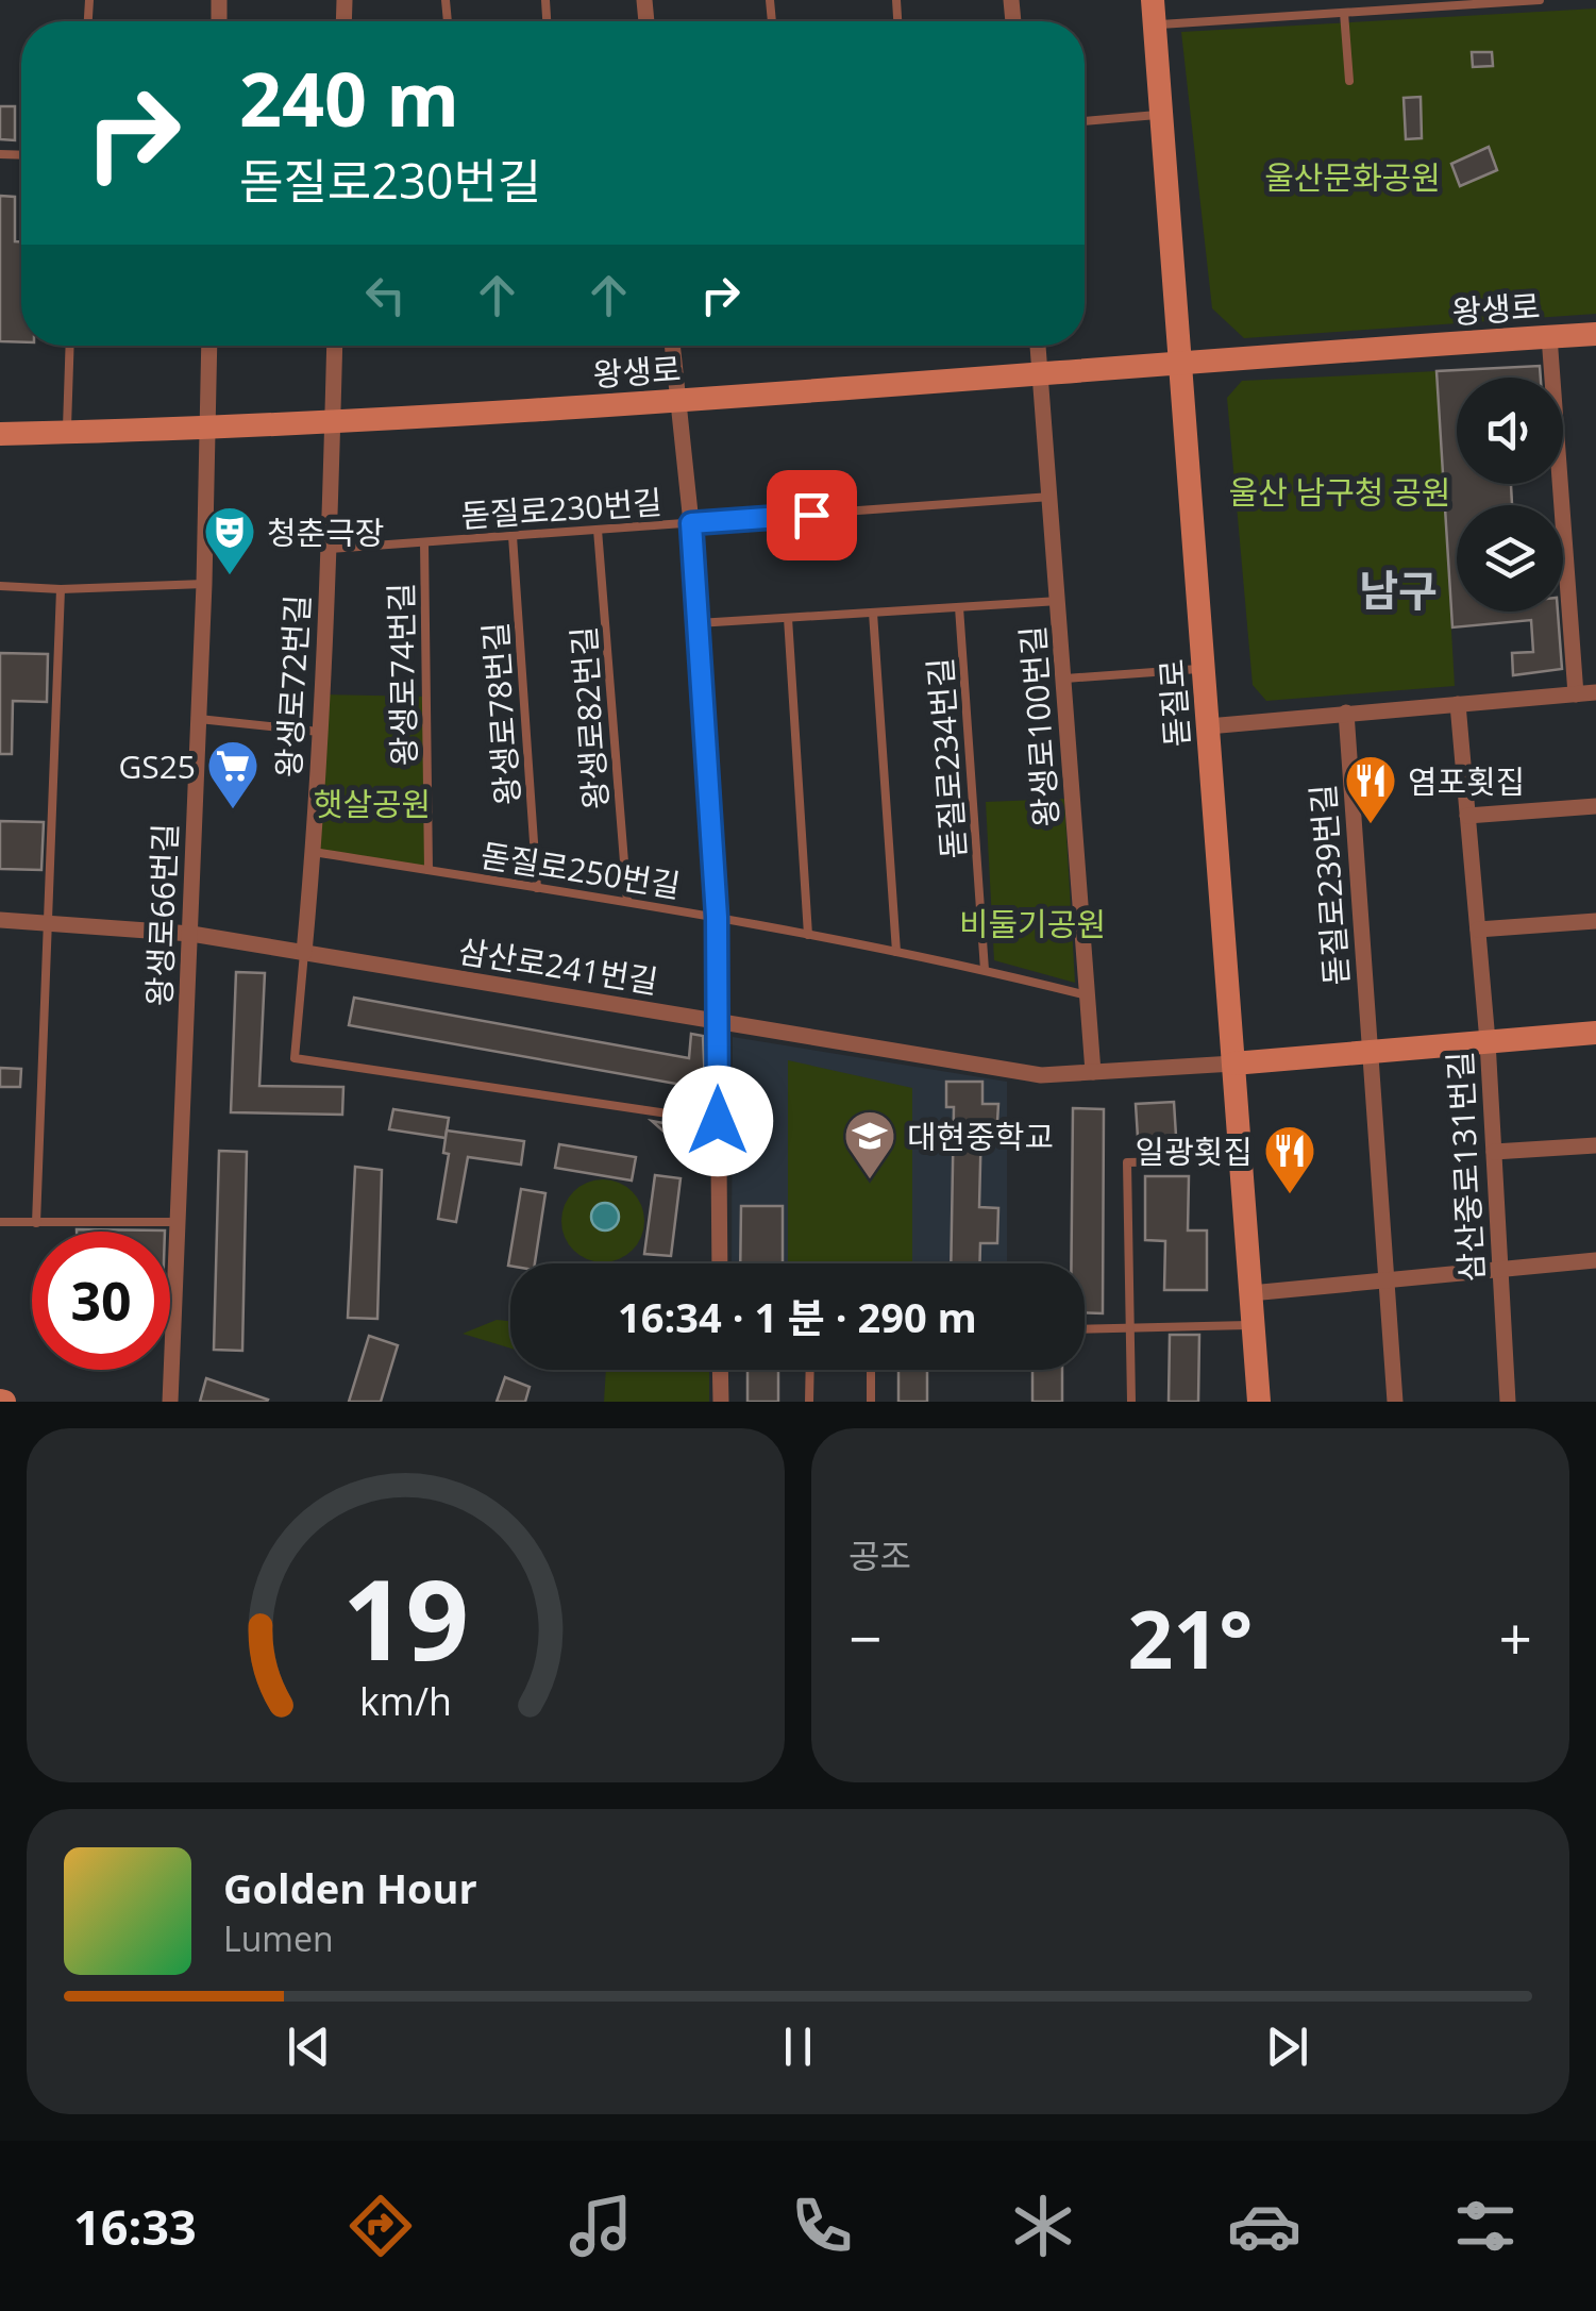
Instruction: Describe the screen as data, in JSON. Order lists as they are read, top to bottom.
{
  "streets": {
    "main road": ["왕생로", "돋질로"],
    "street": [
      "왕생로72번길",
      "왕생로100번길",
      "돋질로239번길",
      "왕생로66번길",
      "삼산로241번길",
      "삼산중로131번길"
    ],
    "lane": [
      "돋질로230번길",
      "왕생로74번길",
      "왕생로78번길",
      "왕생로82번길",
      "돋질로234번길",
      "돋질로250번길"
    ]
  },
  "crossings": [
    ["왕생로", "왕생로72번길"],
    ["왕생로", "돋질로"],
    ["왕생로", "왕생로100번길"],
    ["왕생로", "왕생로66번길"],
    ["돋질로230번길", "왕생로74번길"],
    ["돋질로230번길", "왕생로72번길"],
    ["돋질로230번길", "왕생로78번길"],
    ["돋질로230번길", "왕생로82번길"],
    ["돋질로230번길", "왕생로100번길"],
    ["왕생로74번길", "돋질로250번길"],
    ["왕생로72번길", "돋질로250번길"],
    ["왕생로72번길", "삼산로241번길"],
    ["돋질로", "삼산로241번길"],
    ["왕생로78번길", "돋질로250번길"],
    ["왕생로82번길", "돋질로250번길"],
    ["왕생로100번길", "돋질로250번길"],
    ["왕생로100번길", "삼산로241번길"],
    ["돋질로234번길", "돋질로250번길"],
    ["왕생로66번길", "삼산로241번길"]
  ],
  "districts": ["남구"],
  "parks": [
    "울산문화공원",
    "울산 남구청 공원",
    "햇살공원",
    "비둘기공원"
  ],
  "places": {
    "theatre": ["청춘극장"],
    "supermarket": ["GS25"],
    "restaurant": ["염포횟집", "일광횟집"],
    "school or university": ["대현중학교"]
  },
  "page": {
    "turn": ["240 m", "돋질로230번길"],
    "limit": "30",
    "trip": "16:34 · 1 분 · 290 m",
    "tile": "공조",
    "heat": ["−", "21°", "+"],
    "song": ["Golden Hour", "Lumen"],
    "tabs": "16:33",
    "gauge": ["19", "km/h"]
  }
}
